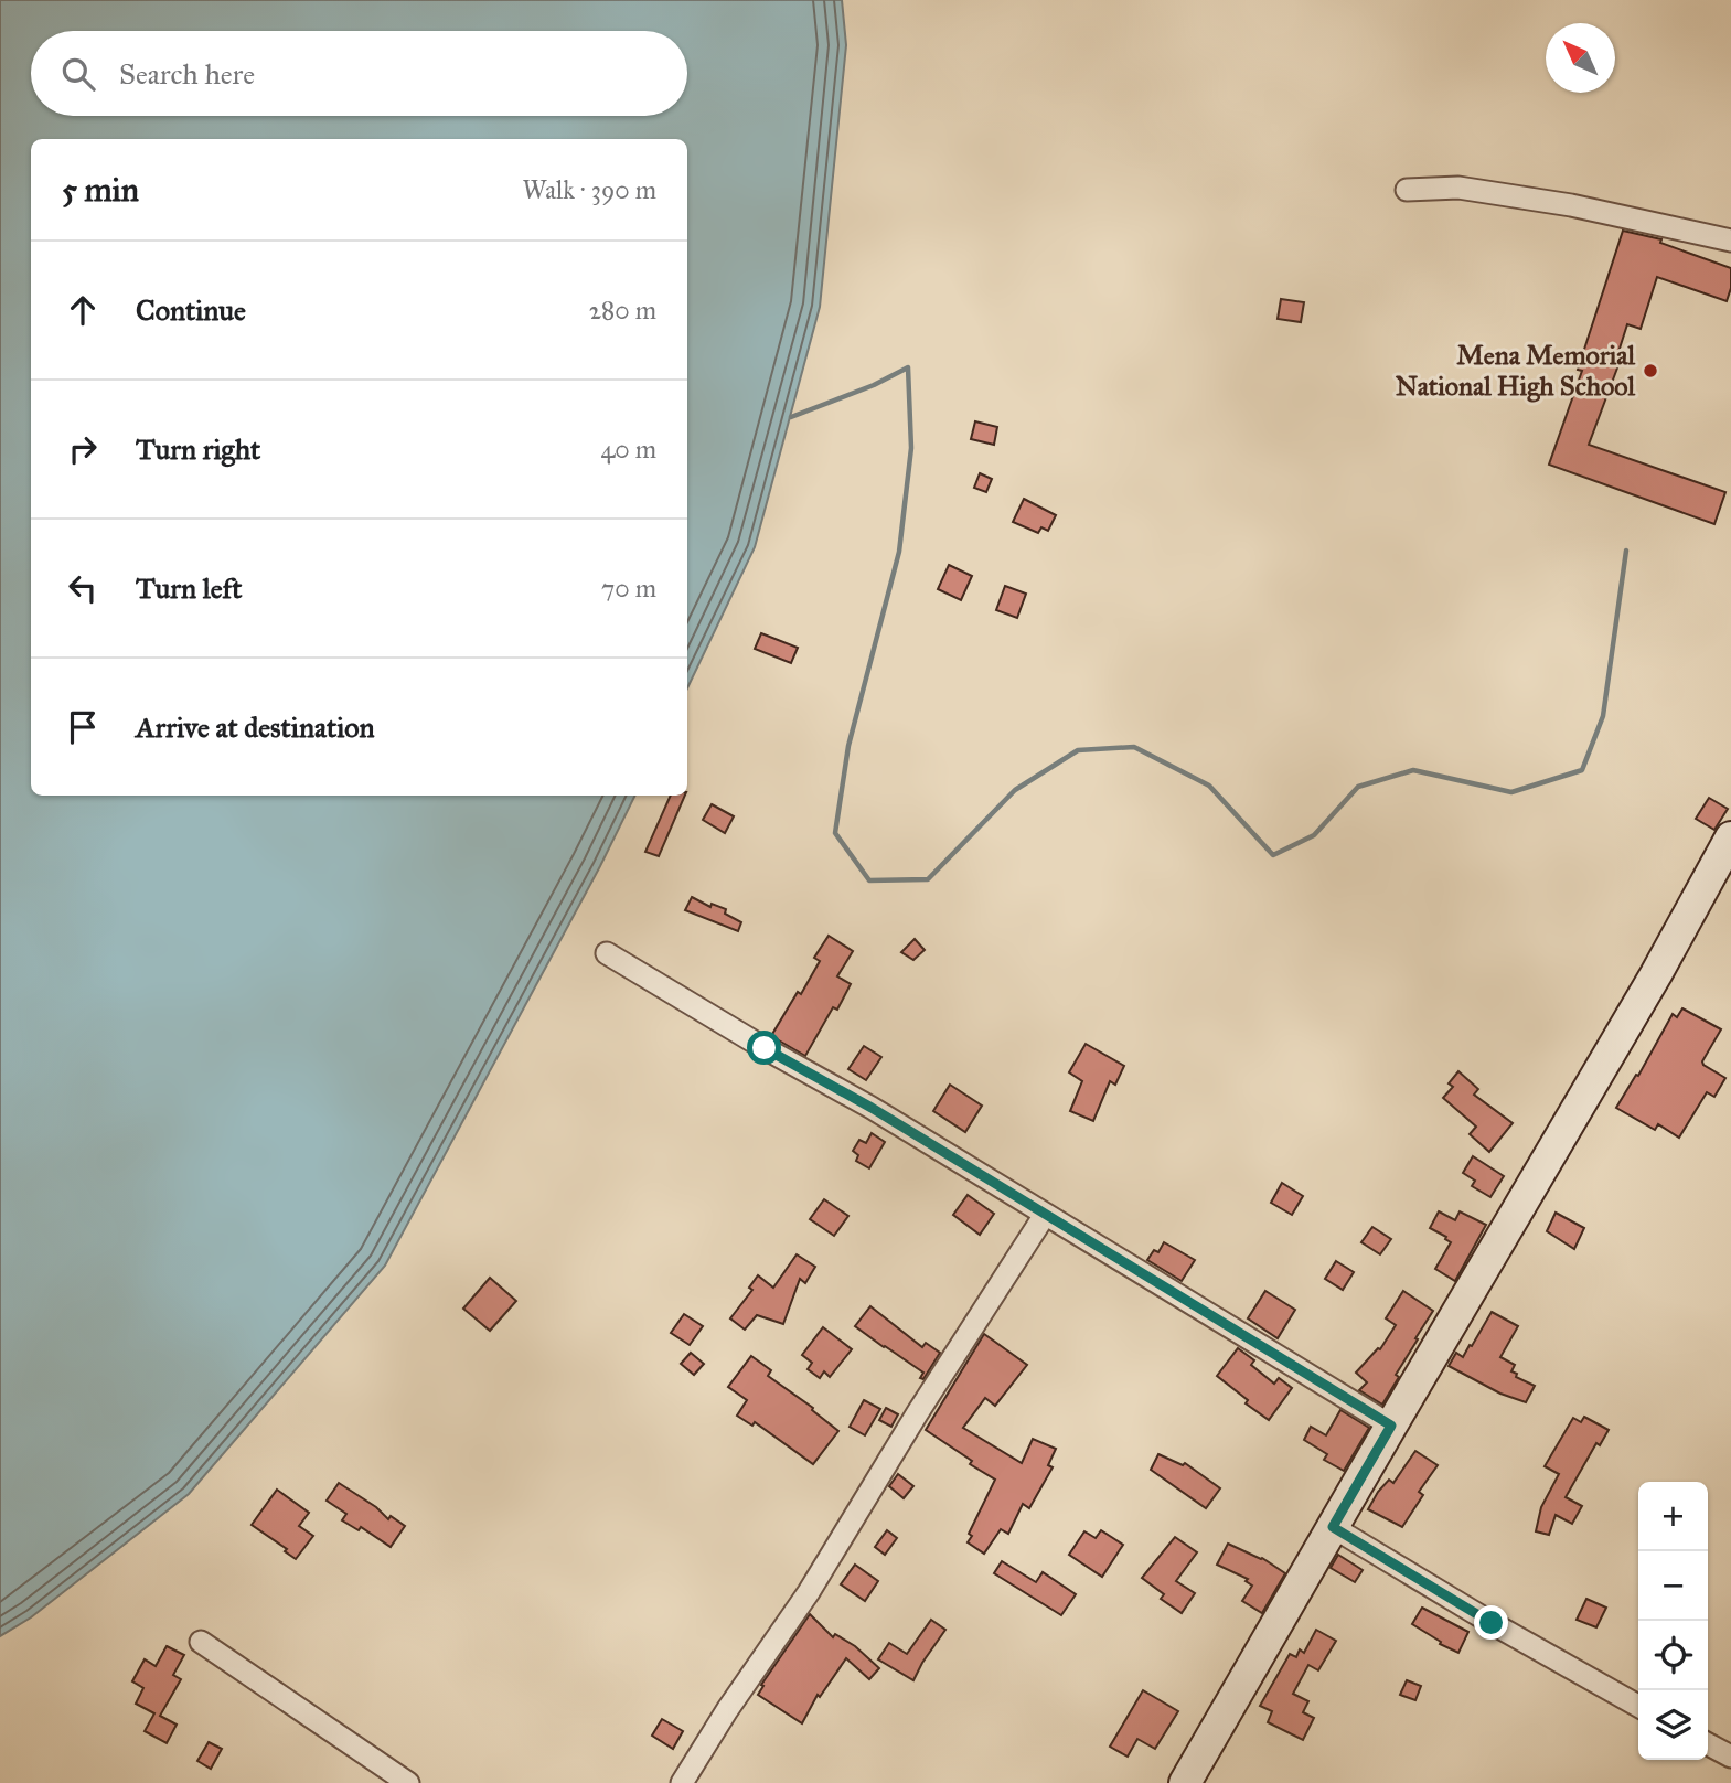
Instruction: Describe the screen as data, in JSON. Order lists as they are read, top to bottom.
{
  "places": ["Mena Memorial National High School"],
  "north": "top left",
  "page": {
    "search": "Search here",
    "heading": ["5 min", "Walk · 390 m"],
    "list": [
      ["Continue", "280 m"],
      ["Turn right", "40 m"],
      ["Turn left", "70 m"],
      "Arrive at destination"
    ],
    "map_buttons": ["+", "−"]
  }
}
